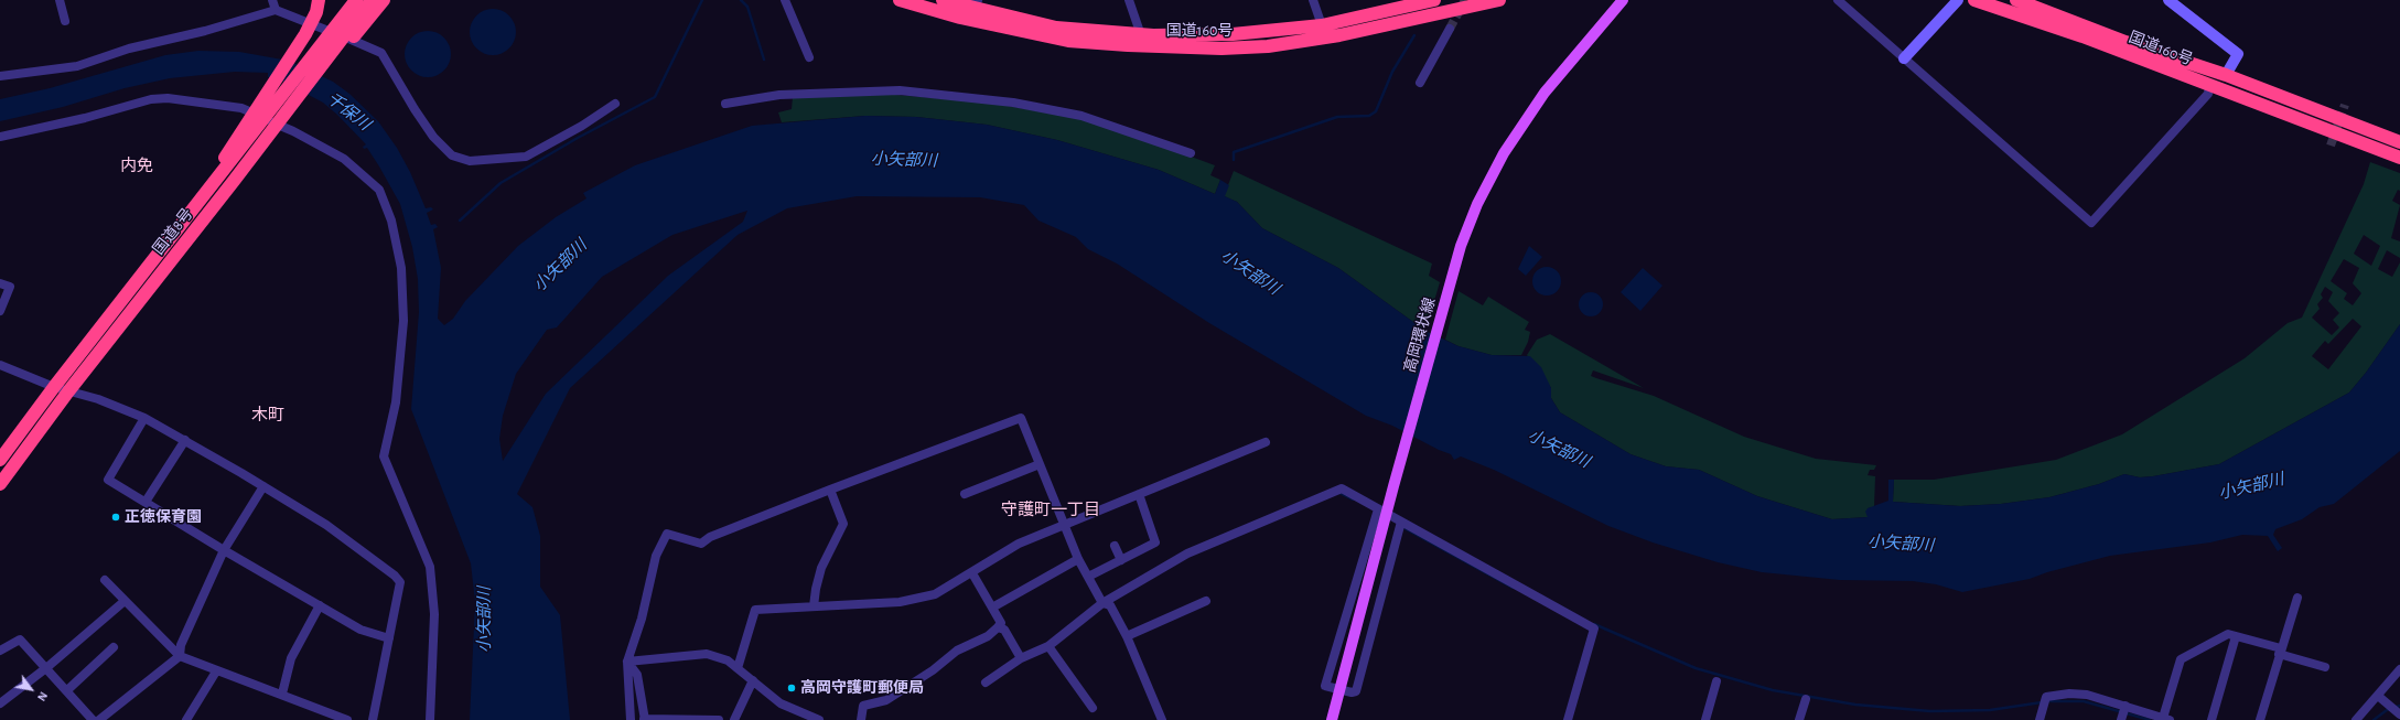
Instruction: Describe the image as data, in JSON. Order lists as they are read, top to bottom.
{
  "streets": {
    "highway": ["国道160号", "国道8号"],
    "main road": ["高岡環状線"]
  },
  "districts": ["内免", "木町", "守護町一丁目"],
  "water": ["千保川", "小矢部川"],
  "places": ["正徳保育園", "高岡守護町郵便局"],
  "north": "bottom right"
}
